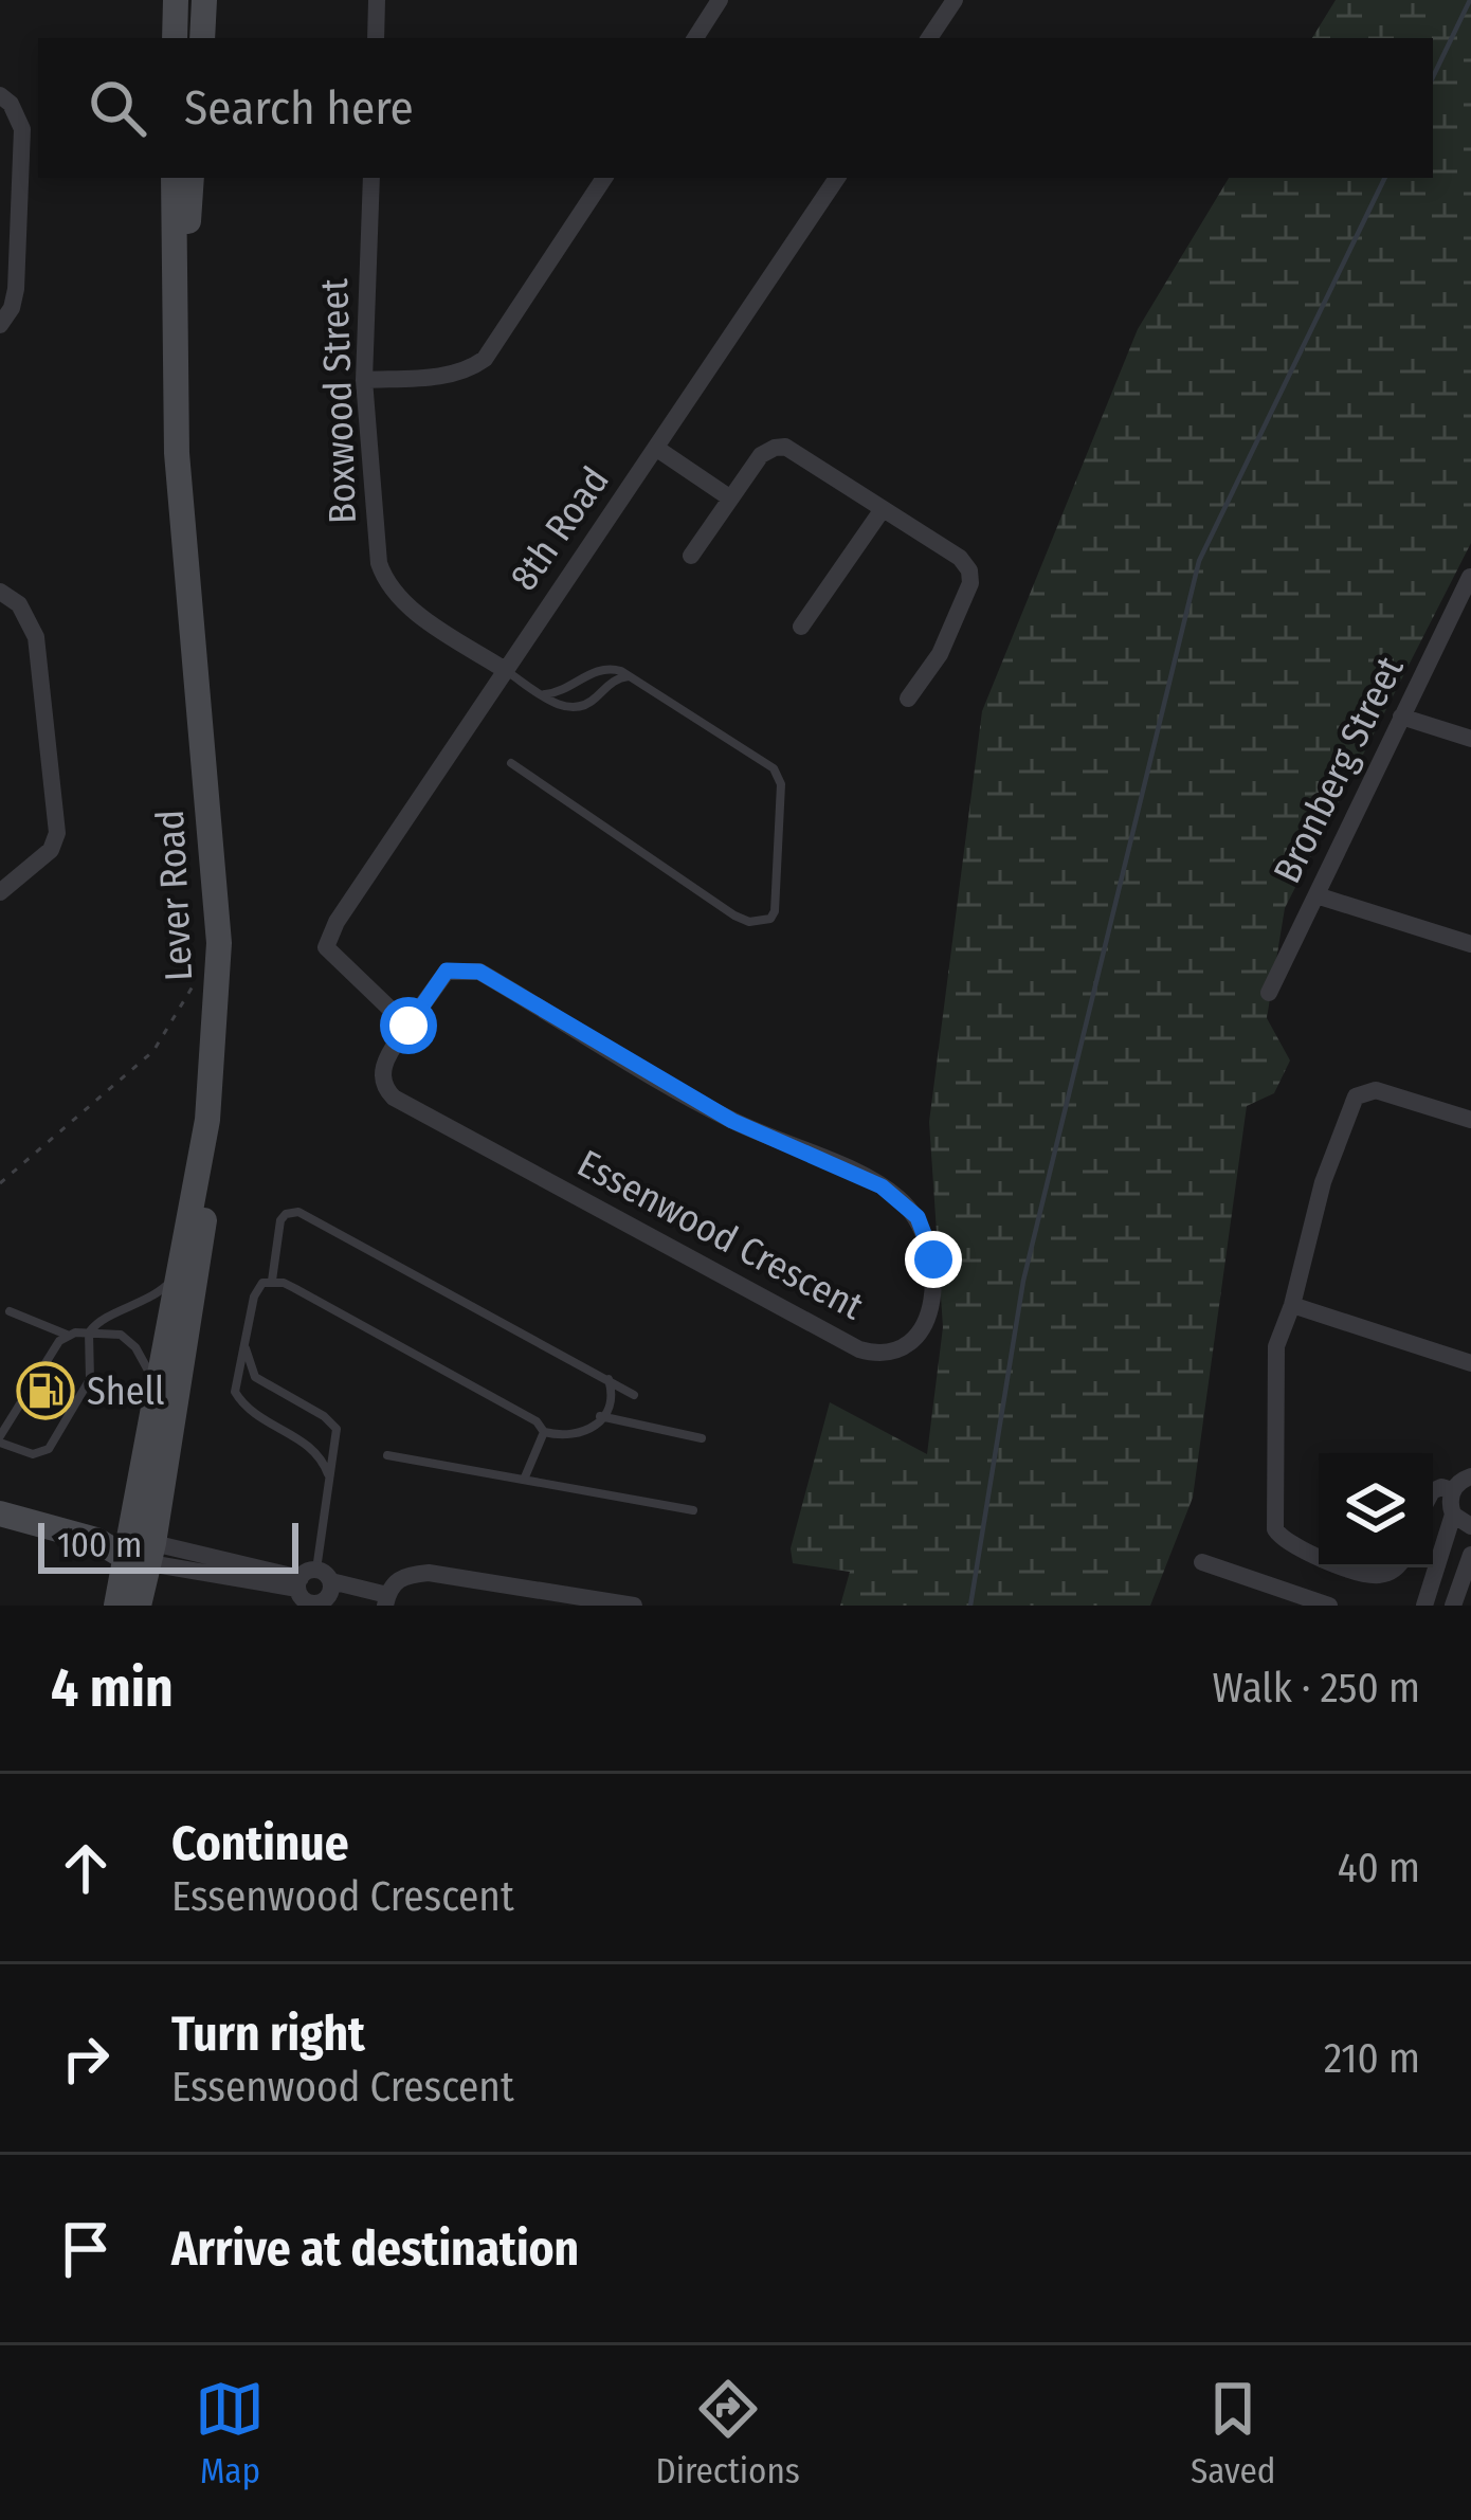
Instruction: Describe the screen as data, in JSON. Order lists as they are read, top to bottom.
{
  "streets": {
    "main road": ["Lever Road"],
    "street": [
      "Boxwood Street",
      "8th Road",
      "Bronberg Street",
      "Essenwood Crescent"
    ]
  },
  "crossings": [
    ["Boxwood Street", "8th Road"],
    ["8th Road", "Essenwood Crescent"]
  ],
  "places": {
    "fuel station": ["Shell"]
  },
  "scale_bar": "100 m",
  "page": {
    "search": "Search here",
    "scale": "100 m",
    "heading": ["4 min", "Walk · 250 m"],
    "list": [
      ["Continue", "Essenwood Crescent", "40 m"],
      ["Turn right", "Essenwood Crescent", "210 m"],
      "Arrive at destination"
    ],
    "nav": ["Map", "Directions", "Saved"]
  }
}
